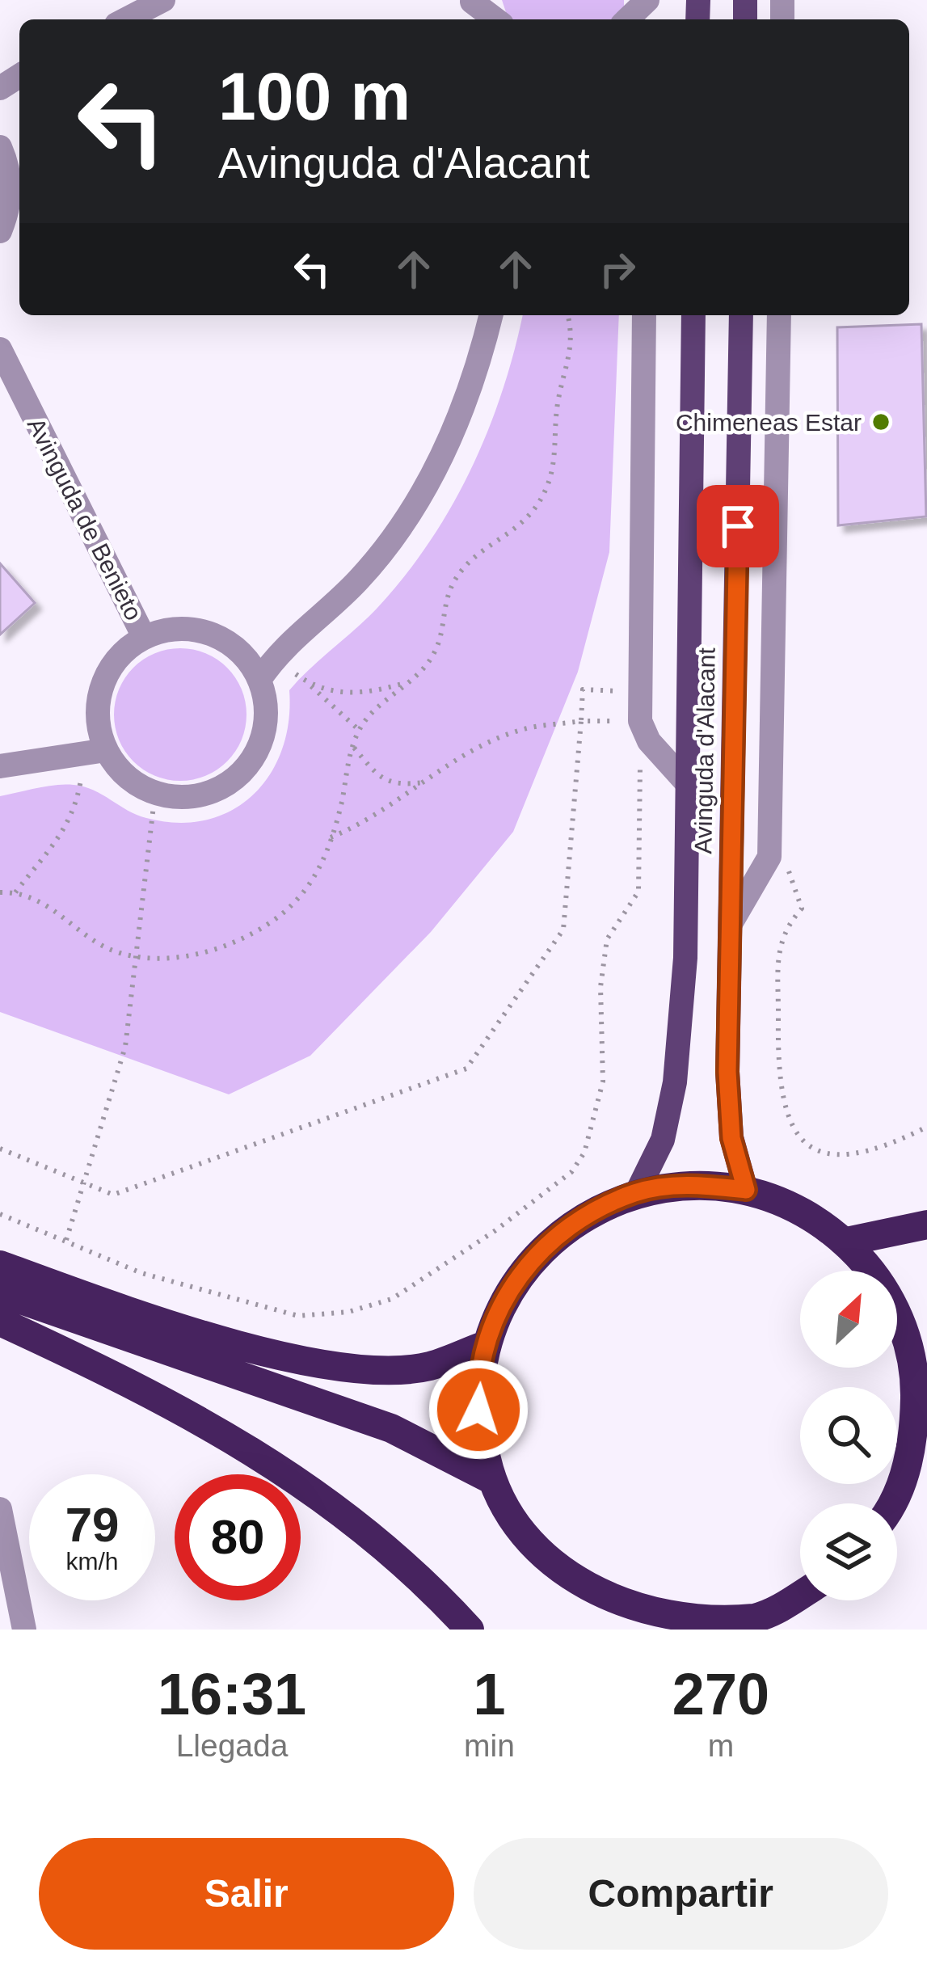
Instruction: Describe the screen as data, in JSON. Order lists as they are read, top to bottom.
{
  "streets": {
    "main road": ["Avinguda d'Alacant"],
    "street": ["Avinguda de Benieto"]
  },
  "places": ["Chimeneas Estar"],
  "north": "top right",
  "page": {
    "turn": ["100 m", "Avinguda d'Alacant"],
    "speed": "79 km/h",
    "limit": "80",
    "eta": [
      "16:31",
      "Llegada",
      "1",
      "min",
      "270",
      "m"
    ],
    "buttons": ["Salir", "Compartir"]
  }
}
